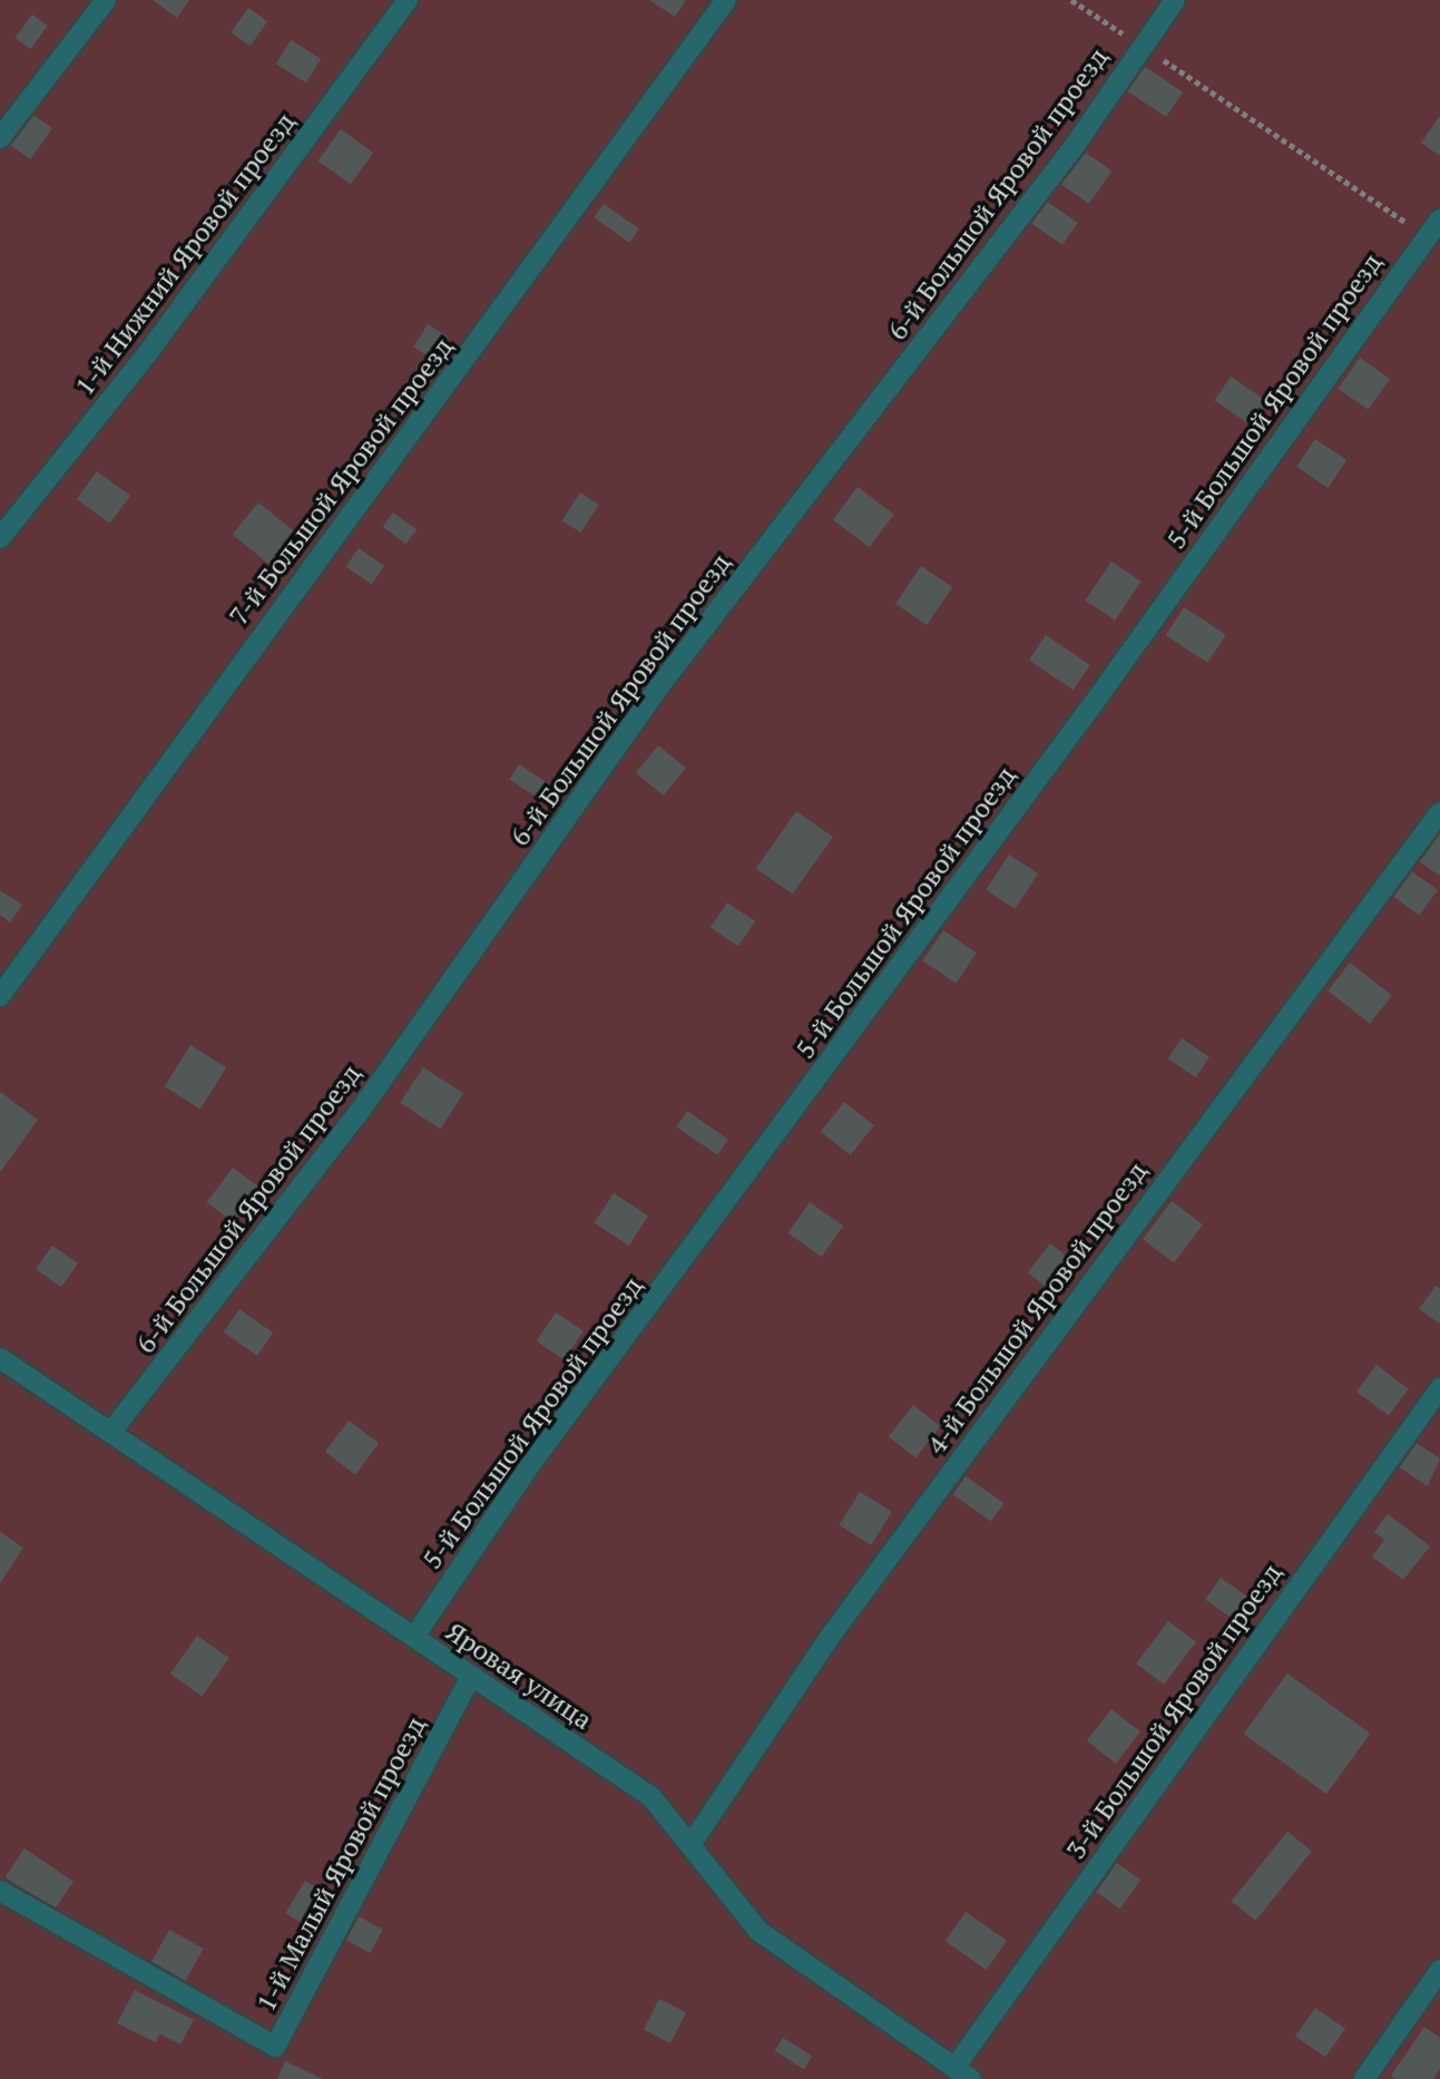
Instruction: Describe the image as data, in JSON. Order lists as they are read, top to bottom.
{
  "streets": {
    "street": [
      "6-й Большой Яровой проезд",
      "1-й Нижний Яровой проезд",
      "5-й Большой Яровой проезд",
      "7-й Большой Яровой проезд",
      "4-й Большой Яровой проезд",
      "Яровая улица",
      "3-й Большой Яровой проезд",
      "1-й Малый Яровой проезд"
    ]
  },
  "crossings": [
    ["6-й Большой Яровой проезд", "Яровая улица"],
    ["5-й Большой Яровой проезд", "Яровая улица"],
    ["4-й Большой Яровой проезд", "Яровая улица"],
    ["Яровая улица", "3-й Большой Яровой проезд"],
    ["Яровая улица", "1-й Малый Яровой проезд"]
  ]
}
